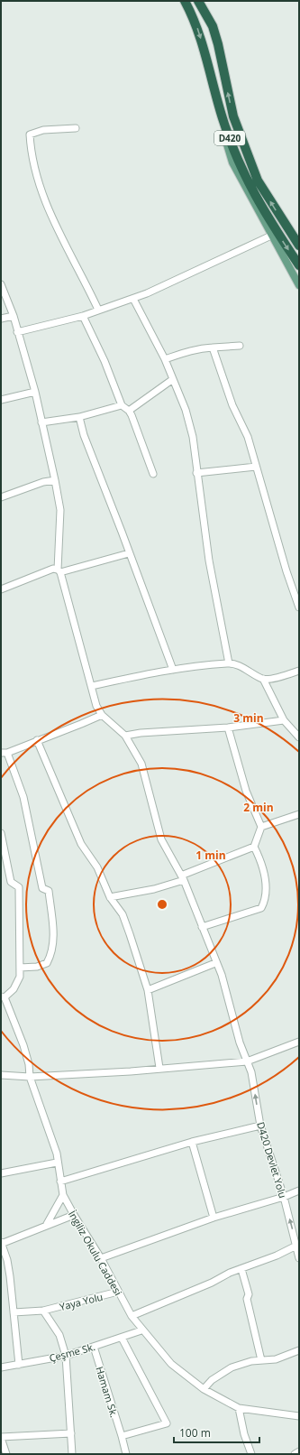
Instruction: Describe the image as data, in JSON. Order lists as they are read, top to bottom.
{
  "streets": {
    "highway": ["D420"],
    "street": [
      "D420 Devlet Yolu",
      "İngiliz Okulu Caddesi",
      "Yaya Yolu",
      "Çeşme Sk.",
      "Hamam Sk."
    ]
  },
  "crossings": [
    ["İngiliz Okulu Caddesi", "Yaya Yolu"],
    ["İngiliz Okulu Caddesi", "Çeşme Sk."],
    ["Çeşme Sk.", "Hamam Sk."]
  ],
  "scale_bar": "100 m",
  "rings": ["3 min", "2 min", "1 min"]
}
